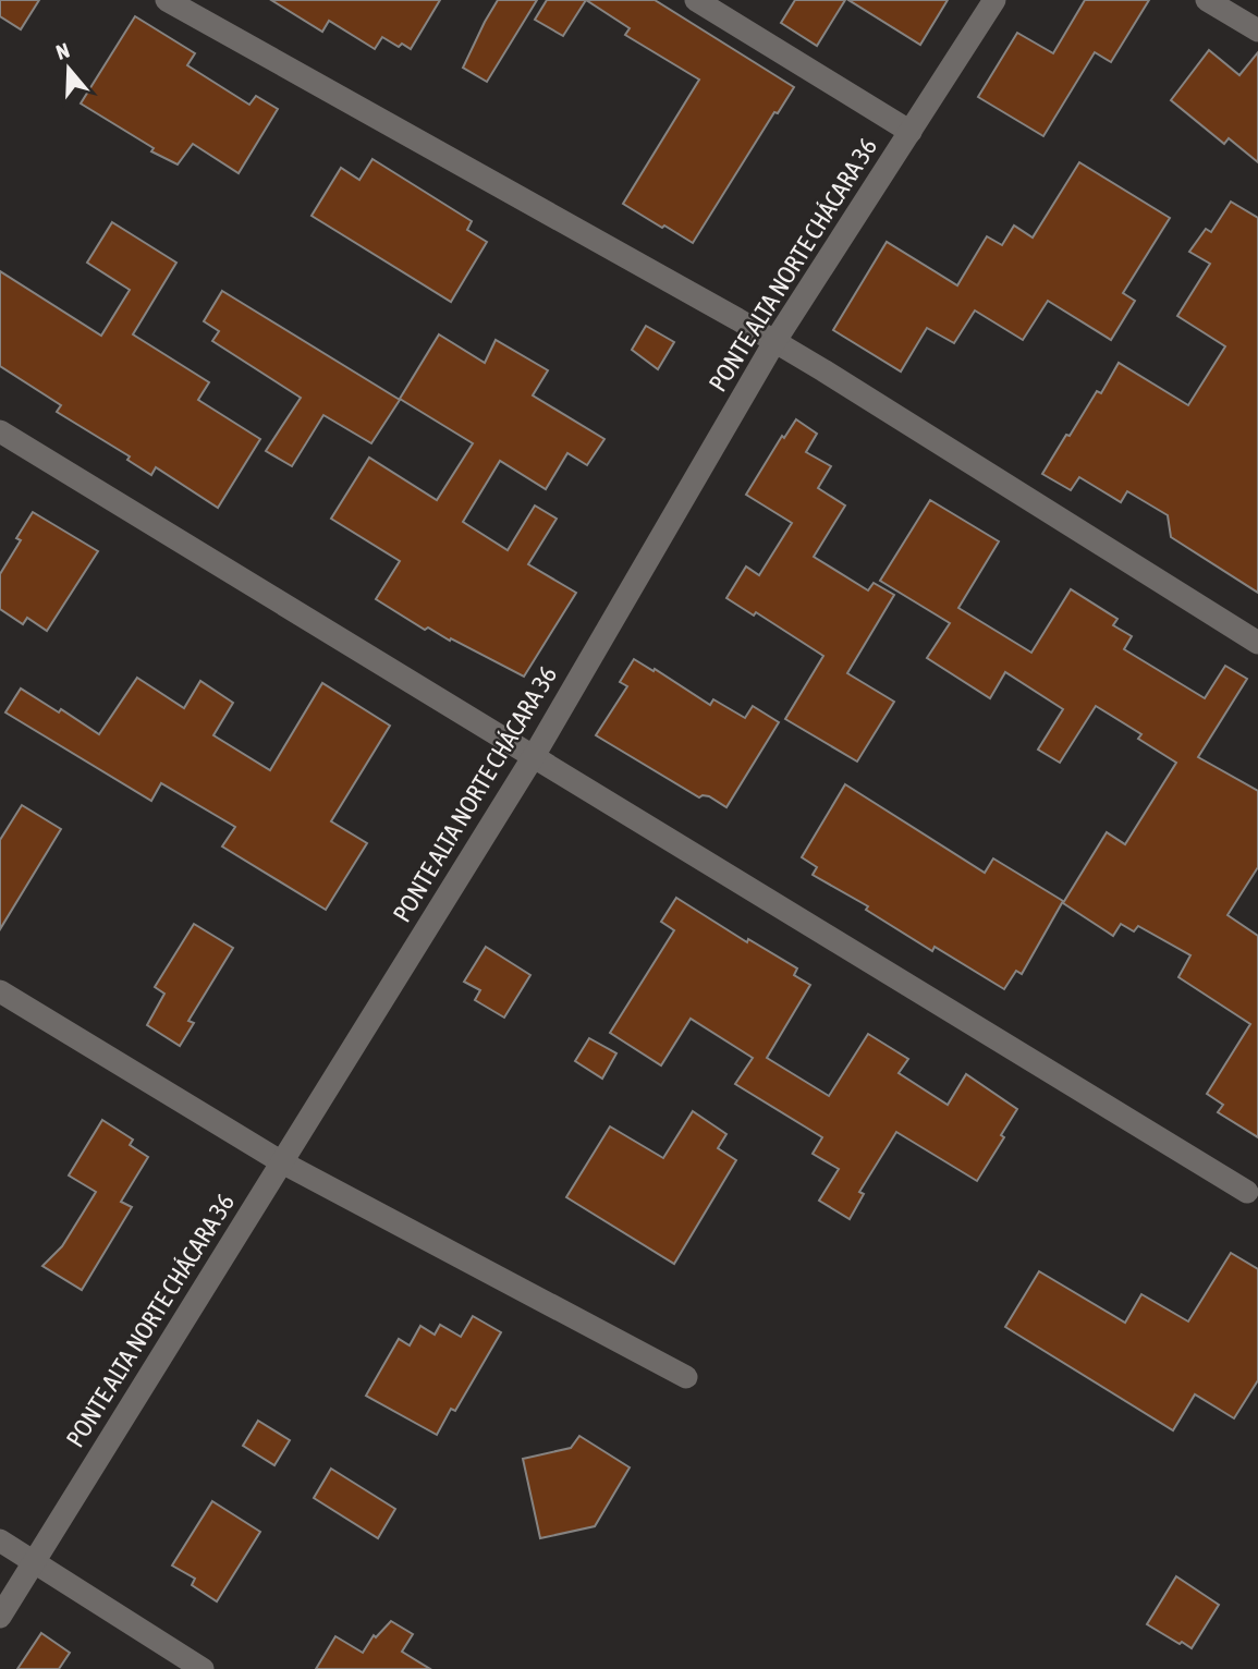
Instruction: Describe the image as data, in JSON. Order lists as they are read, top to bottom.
{
  "streets": {
    "street": ["PONTE ALTA NORTE CHÁCARA 36"]
  },
  "north": "top"
}
